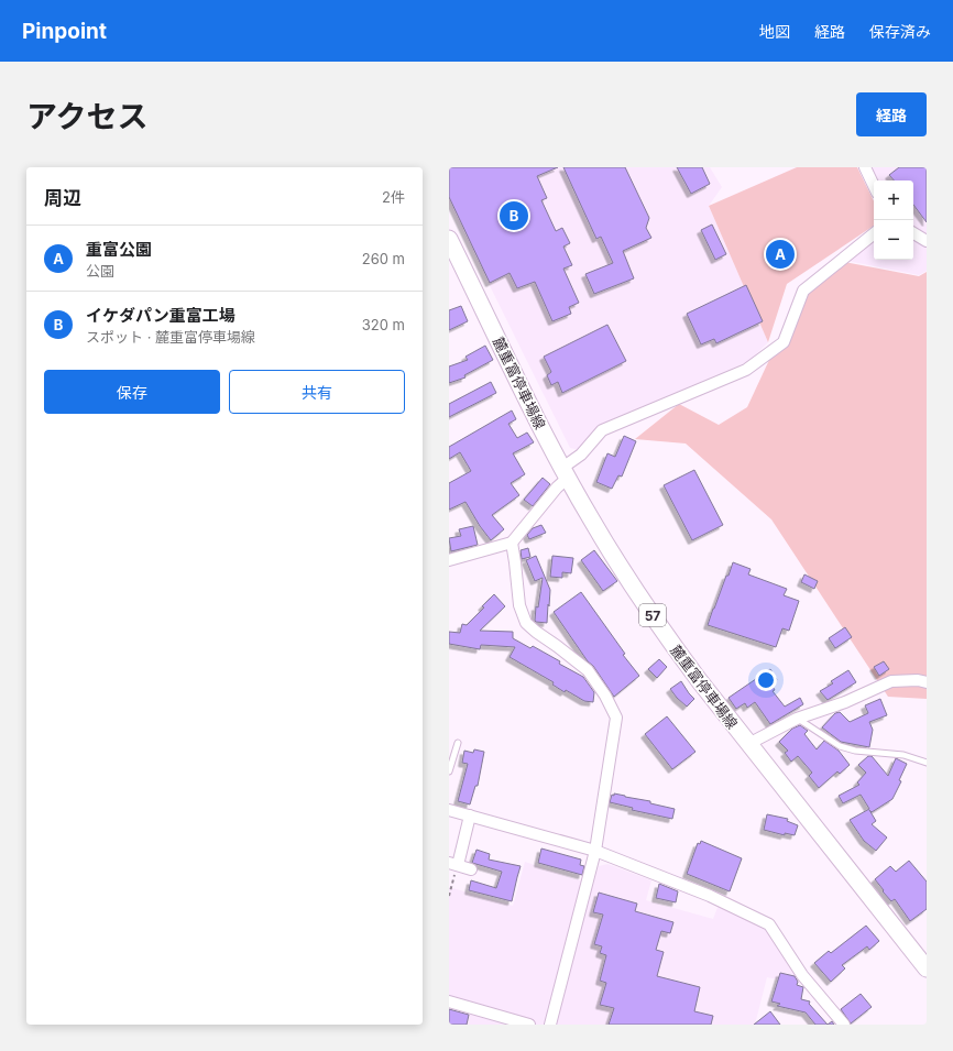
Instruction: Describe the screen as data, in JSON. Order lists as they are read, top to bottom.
{
  "streets": {
    "main road": ["麓重富停車場線", "57"]
  },
  "page": {
    "header": "Pinpoint",
    "nav": ["地図", "経路", "保存済み"],
    "title": "アクセス",
    "buttons": [
      "経路",
      ["保存", "共有"]
    ],
    "heading": ["周辺", "2件"],
    "map_buttons": ["+", "−"],
    "pins": ["B", "A"],
    "list": [
      {
        "mark": "A",
        "name": "重富公園",
        "note": "公園",
        "value": "260 m"
      },
      {
        "mark": "B",
        "name": "イケダパン重富工場",
        "note": "スポット · 麓重富停車場線",
        "value": "320 m"
      }
    ]
  }
}
